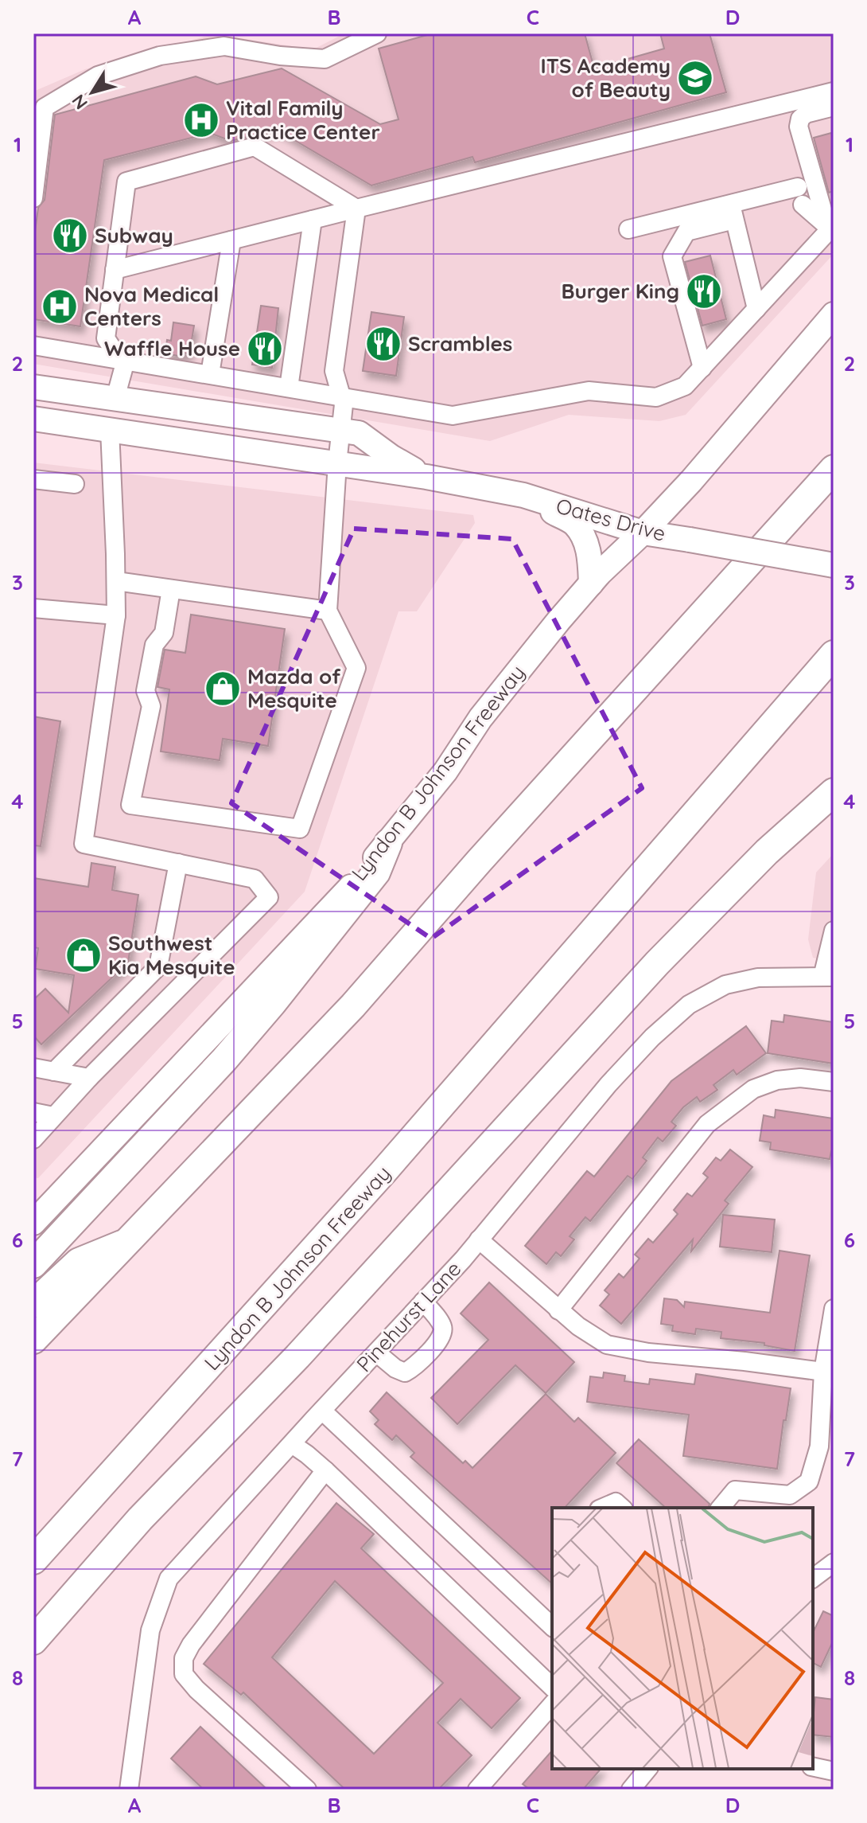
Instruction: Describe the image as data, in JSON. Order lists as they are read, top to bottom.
{
  "streets": {
    "highway": ["Lyndon B Johnson Freeway"],
    "main road": ["Oates Drive"],
    "street": ["Pinehurst Lane"]
  },
  "crossings": [
    ["Oates Drive", "Lyndon B Johnson Freeway"]
  ],
  "places": {
    "school or university": ["ITS Academy of Beauty"],
    "hospital": ["Vital Family Practice Center", "Nova Medical Centers"],
    "restaurant": [
      "Subway",
      "Burger King",
      "Scrambles",
      "Waffle House"
    ],
    "shop": ["Mazda of Mesquite", "Southwest Kia Mesquite"]
  },
  "north": "bottom left",
  "grid": {
    "columns": [
      "A",
      "B",
      "C",
      "D"
    ],
    "rows": [
      "1",
      "2",
      "3",
      "4",
      "5",
      "6",
      "7",
      "8"
    ]
  }
}
